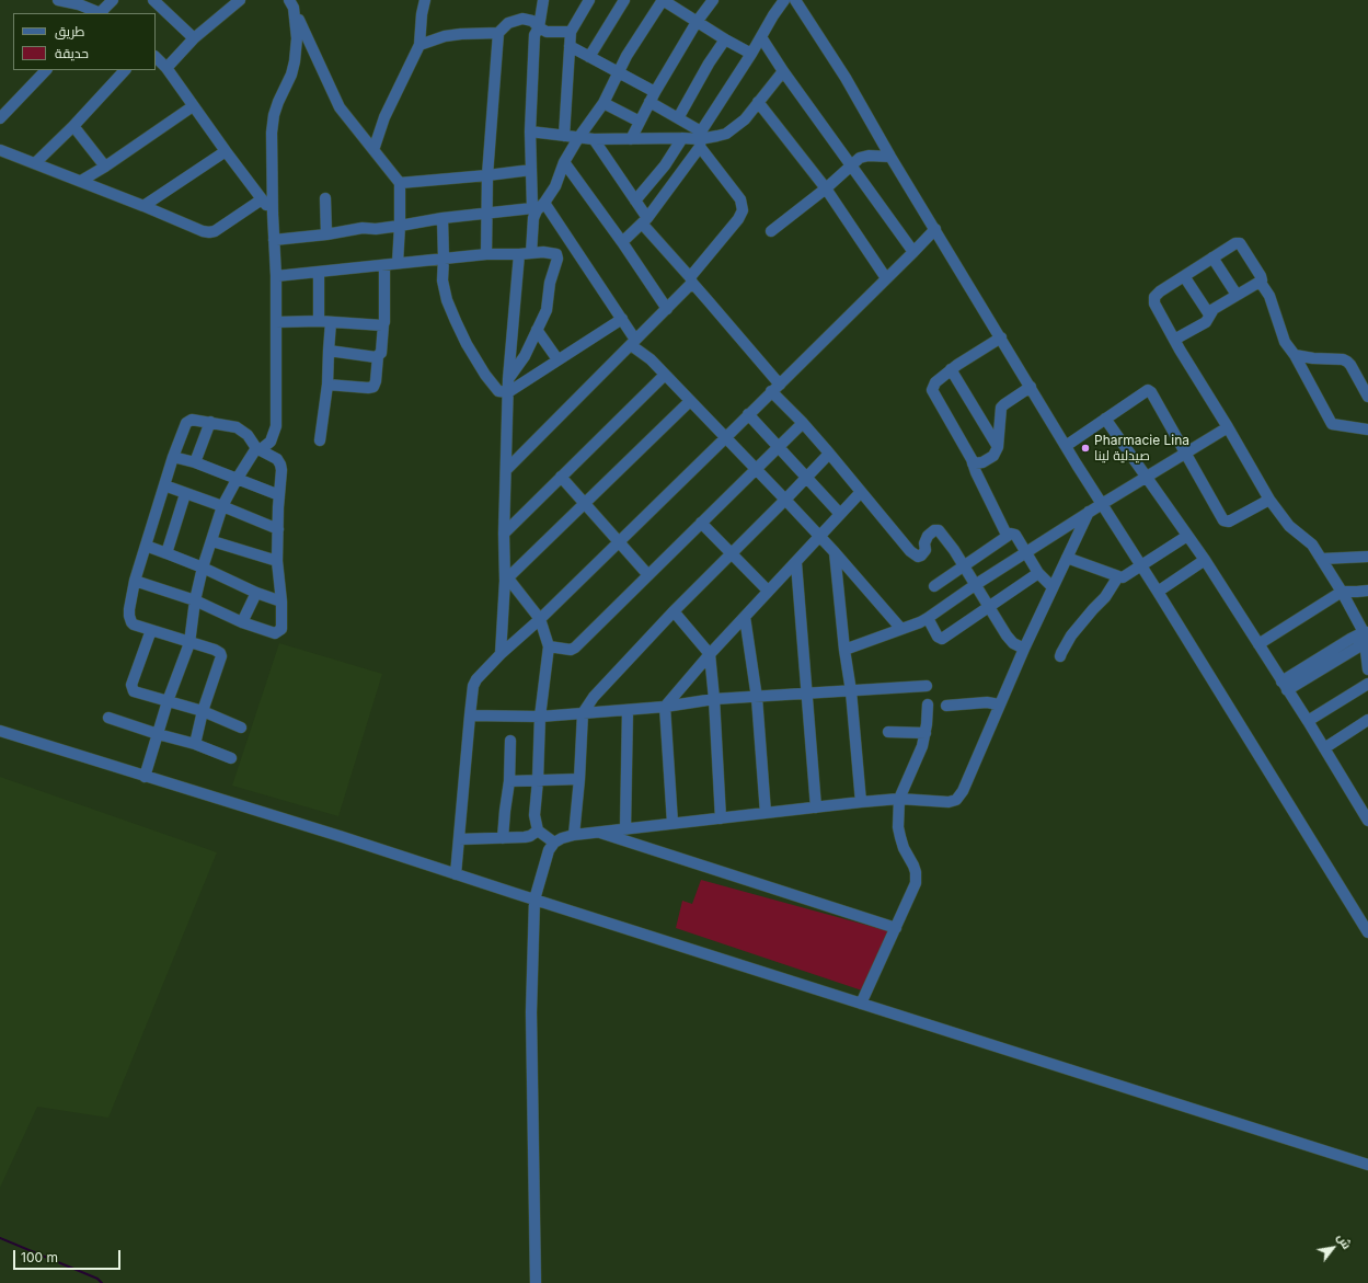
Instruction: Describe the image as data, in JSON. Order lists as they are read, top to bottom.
{
  "places": ["Pharmacie Lina صيدلية لينا"],
  "legend": ["طريق", "حديقة"],
  "scale_bar": "100 m",
  "north": "top right"
}
